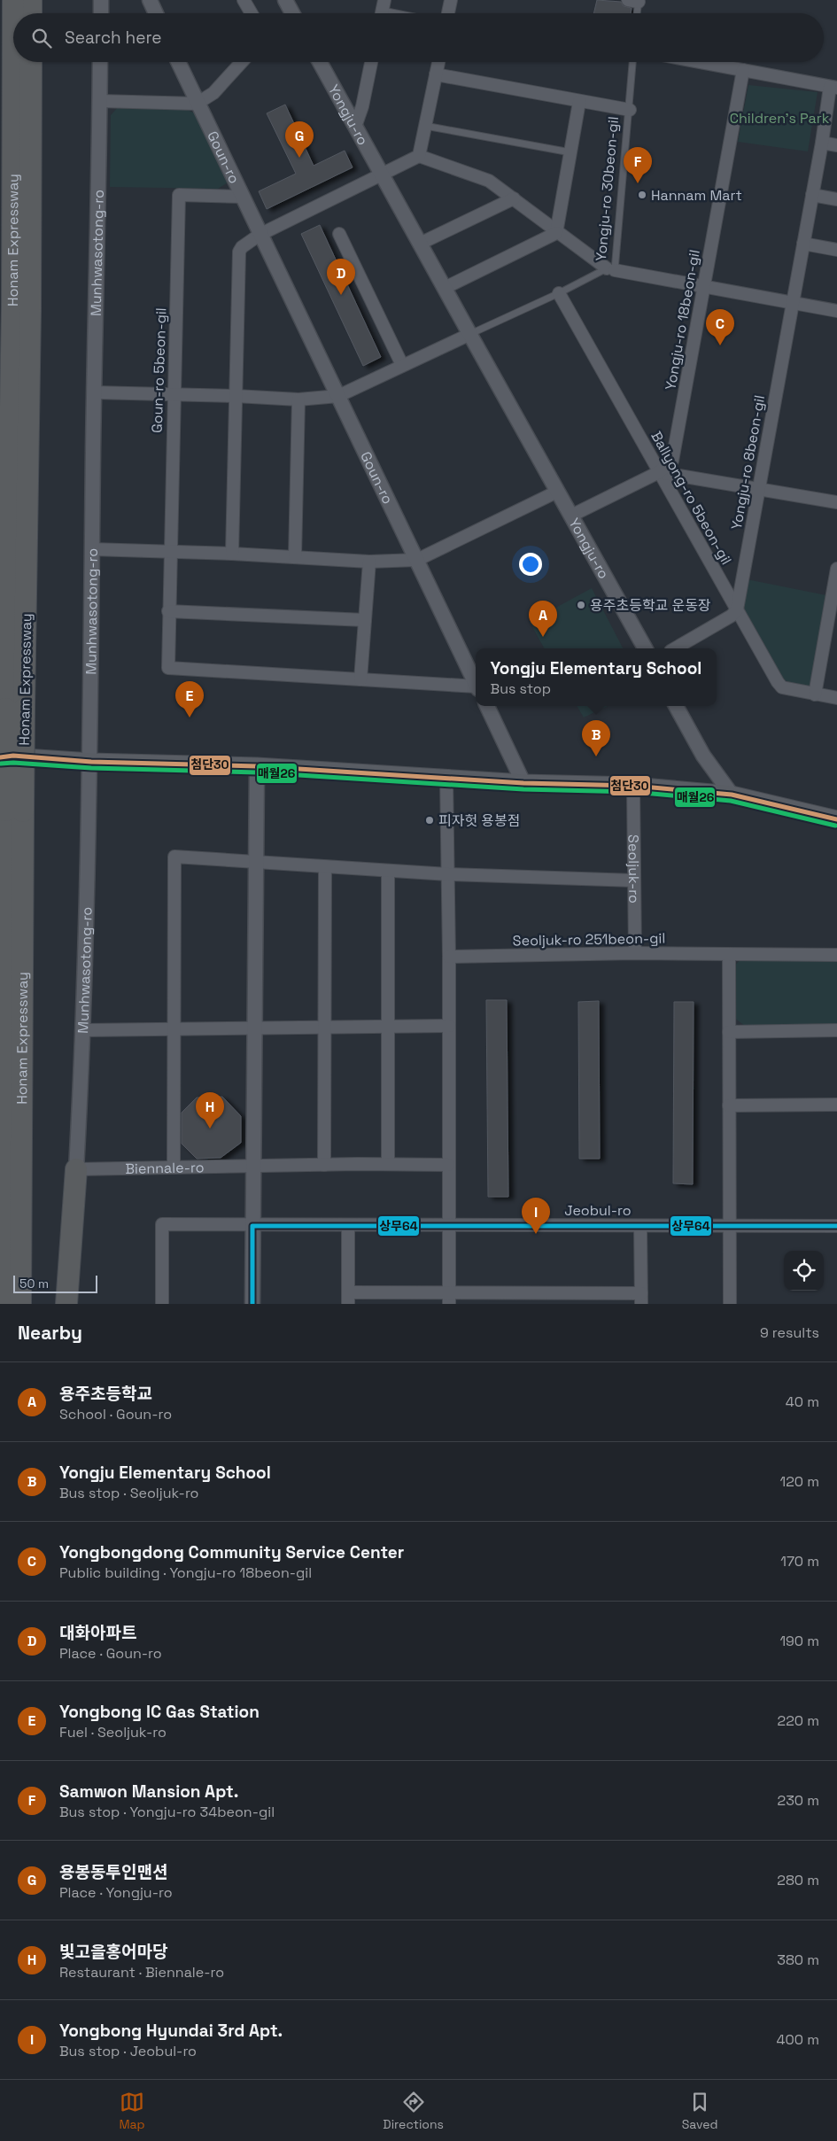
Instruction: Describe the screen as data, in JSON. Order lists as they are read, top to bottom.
{
  "streets": {
    "highway": ["Honam Expressway"],
    "street": [
      "Yongju-ro",
      "Goun-ro",
      "Yongju-ro 30beon-gil",
      "Munhwasotong-ro",
      "Yongju-ro 18beon-gil",
      "Goun-ro 5beon-gil",
      "Yongju-ro 8beon-gil",
      "Ballyong-ro 5beon-gil",
      "Seoljuk-ro",
      "Seoljuk-ro 251beon-gil",
      "Biennale-ro",
      "Jeobul-ro"
    ]
  },
  "crossings": [
    ["Yongju-ro", "Yongju-ro 30beon-gil"],
    ["Yongju-ro", "Yongju-ro 18beon-gil"],
    ["Goun-ro", "Goun-ro 5beon-gil"],
    ["Yongju-ro 30beon-gil", "Ballyong-ro 5beon-gil"],
    ["Munhwasotong-ro", "Biennale-ro"],
    ["Yongju-ro 18beon-gil", "Ballyong-ro 5beon-gil"],
    ["Yongju-ro 8beon-gil", "Ballyong-ro 5beon-gil"],
    ["Seoljuk-ro", "Seoljuk-ro 251beon-gil"]
  ],
  "parks": ["Children's Park"],
  "places": ["Hannam Mart", "용주초등학교 운동장", "피자헛 용봉점"],
  "lines": ["transit line 첨단30", "transit line 매월26", "transit line 상무64"],
  "scale_bar": "50 m",
  "page": {
    "search": "Search here",
    "pins": [
      "G",
      "F",
      "D",
      "C",
      "A",
      "E",
      "B",
      "H",
      "I"
    ],
    "popup": ["Yongju Elementary School", "Bus stop"],
    "scale": "50 m",
    "heading": ["Nearby", "9 results"],
    "list": [
      {
        "mark": "A",
        "name": "용주초등학교",
        "note": "School · Goun-ro",
        "value": "40 m"
      },
      {
        "mark": "B",
        "name": "Yongju Elementary School",
        "note": "Bus stop · Seoljuk-ro",
        "value": "120 m"
      },
      {
        "mark": "C",
        "name": "Yongbongdong Community Service Center",
        "note": "Public building · Yongju-ro 18beon-gil",
        "value": "170 m"
      },
      {
        "mark": "D",
        "name": "대화아파트",
        "note": "Place · Goun-ro",
        "value": "190 m"
      },
      {
        "mark": "E",
        "name": "Yongbong IC Gas Station",
        "note": "Fuel · Seoljuk-ro",
        "value": "220 m"
      },
      {
        "mark": "F",
        "name": "Samwon Mansion Apt.",
        "note": "Bus stop · Yongju-ro 34beon-gil",
        "value": "230 m"
      },
      {
        "mark": "G",
        "name": "용봉동투인맨션",
        "note": "Place · Yongju-ro",
        "value": "280 m"
      },
      {
        "mark": "H",
        "name": "빛고을홍어마당",
        "note": "Restaurant · Biennale-ro",
        "value": "380 m"
      },
      {
        "mark": "I",
        "name": "Yongbong Hyundai 3rd Apt.",
        "note": "Bus stop · Jeobul-ro",
        "value": "400 m"
      }
    ],
    "nav": ["Map", "Directions", "Saved"]
  }
}
